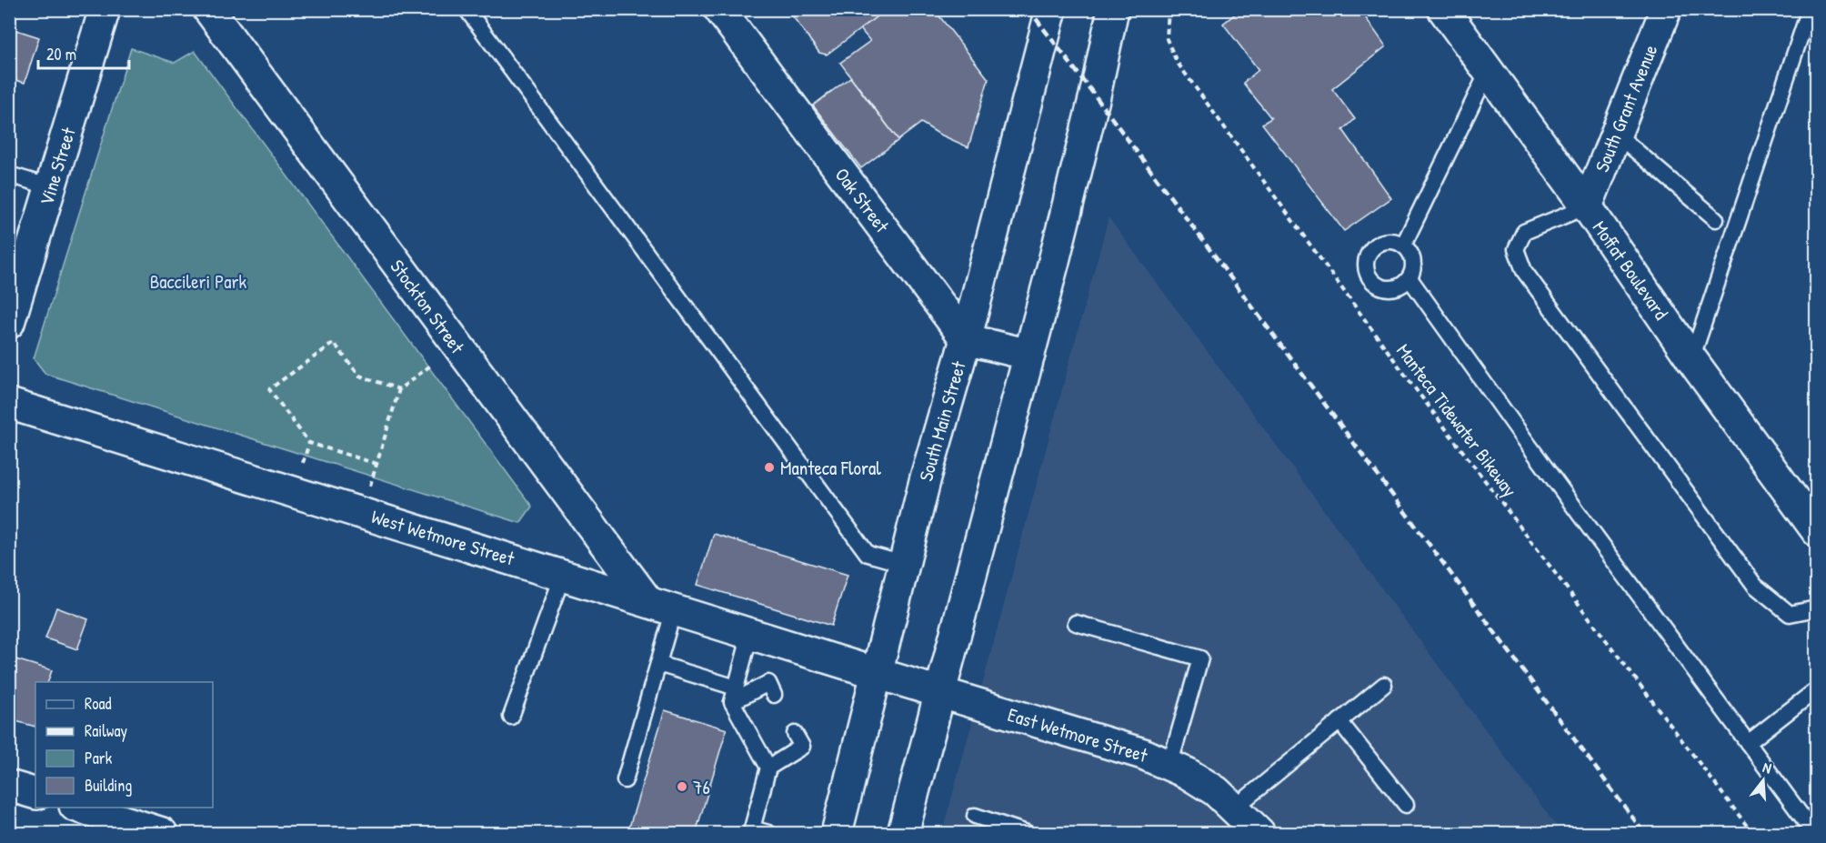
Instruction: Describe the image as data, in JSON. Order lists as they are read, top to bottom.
{
  "streets": {
    "street": [
      "South Grant Avenue",
      "Vine Street",
      "Oak Street",
      "Moffat Boulevard",
      "Stockton Street",
      "South Main Street",
      "West Wetmore Street",
      "East Wetmore Street"
    ],
    "path": ["Manteca Tidewater Bikeway"]
  },
  "crossings": [
    ["South Grant Avenue", "Moffat Boulevard"],
    ["Oak Street", "South Main Street"],
    ["Stockton Street", "West Wetmore Street"],
    ["South Main Street", "West Wetmore Street"],
    ["South Main Street", "East Wetmore Street"],
    ["West Wetmore Street", "East Wetmore Street"]
  ],
  "parks": ["Baccileri Park"],
  "places": ["Manteca Floral", "76"],
  "legend": [
    "Road",
    "Railway",
    "Park",
    "Building"
  ],
  "scale_bar": "20 m",
  "north": "top"
}
